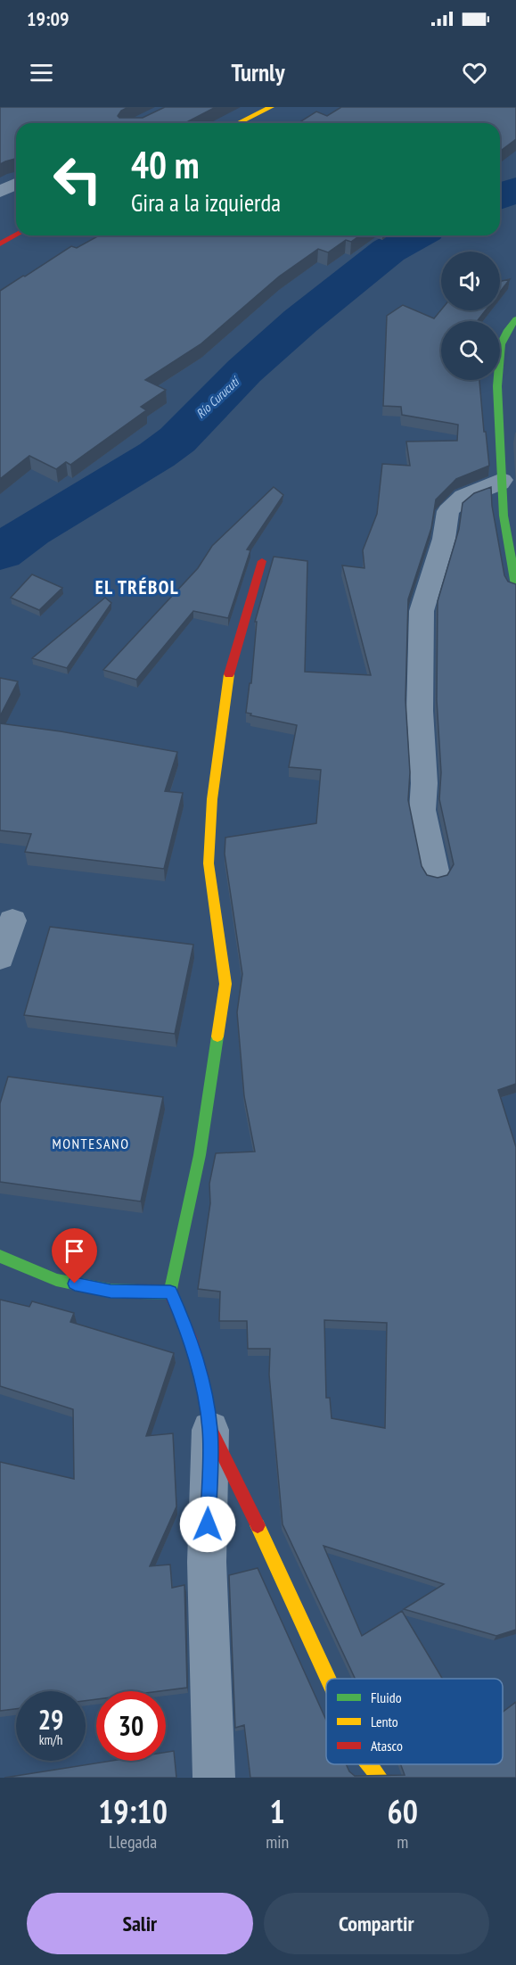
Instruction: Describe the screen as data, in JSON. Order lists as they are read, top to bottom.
{
  "districts": ["EL TRÉBOL", "MONTESANO"],
  "water": ["Río Curucutí"],
  "legend": ["Fluido", "Lento", "Atasco"],
  "page": {
    "status": "19:09",
    "header": "Turnly",
    "turn": ["40 m", "Gira a la izquierda"],
    "speed": "29 km/h",
    "limit": "30",
    "eta": [
      "19:10",
      "Llegada",
      "1",
      "min",
      "60",
      "m"
    ],
    "buttons": ["Salir", "Compartir"]
  }
}
